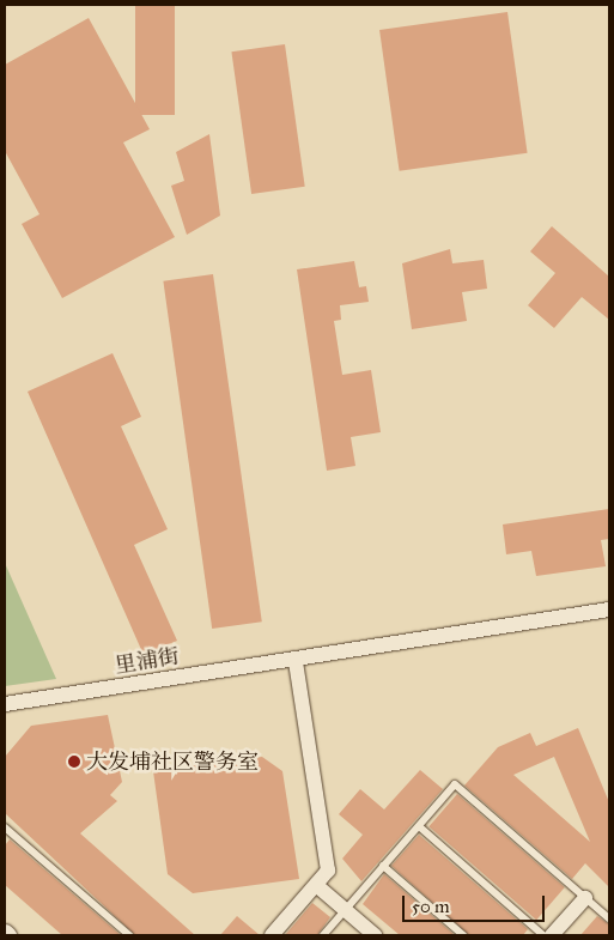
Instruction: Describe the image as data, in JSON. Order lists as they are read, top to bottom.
{
  "streets": {
    "street": ["里浦街"]
  },
  "places": ["大发埔社区警务室"],
  "scale_bar": "50 m"
}
